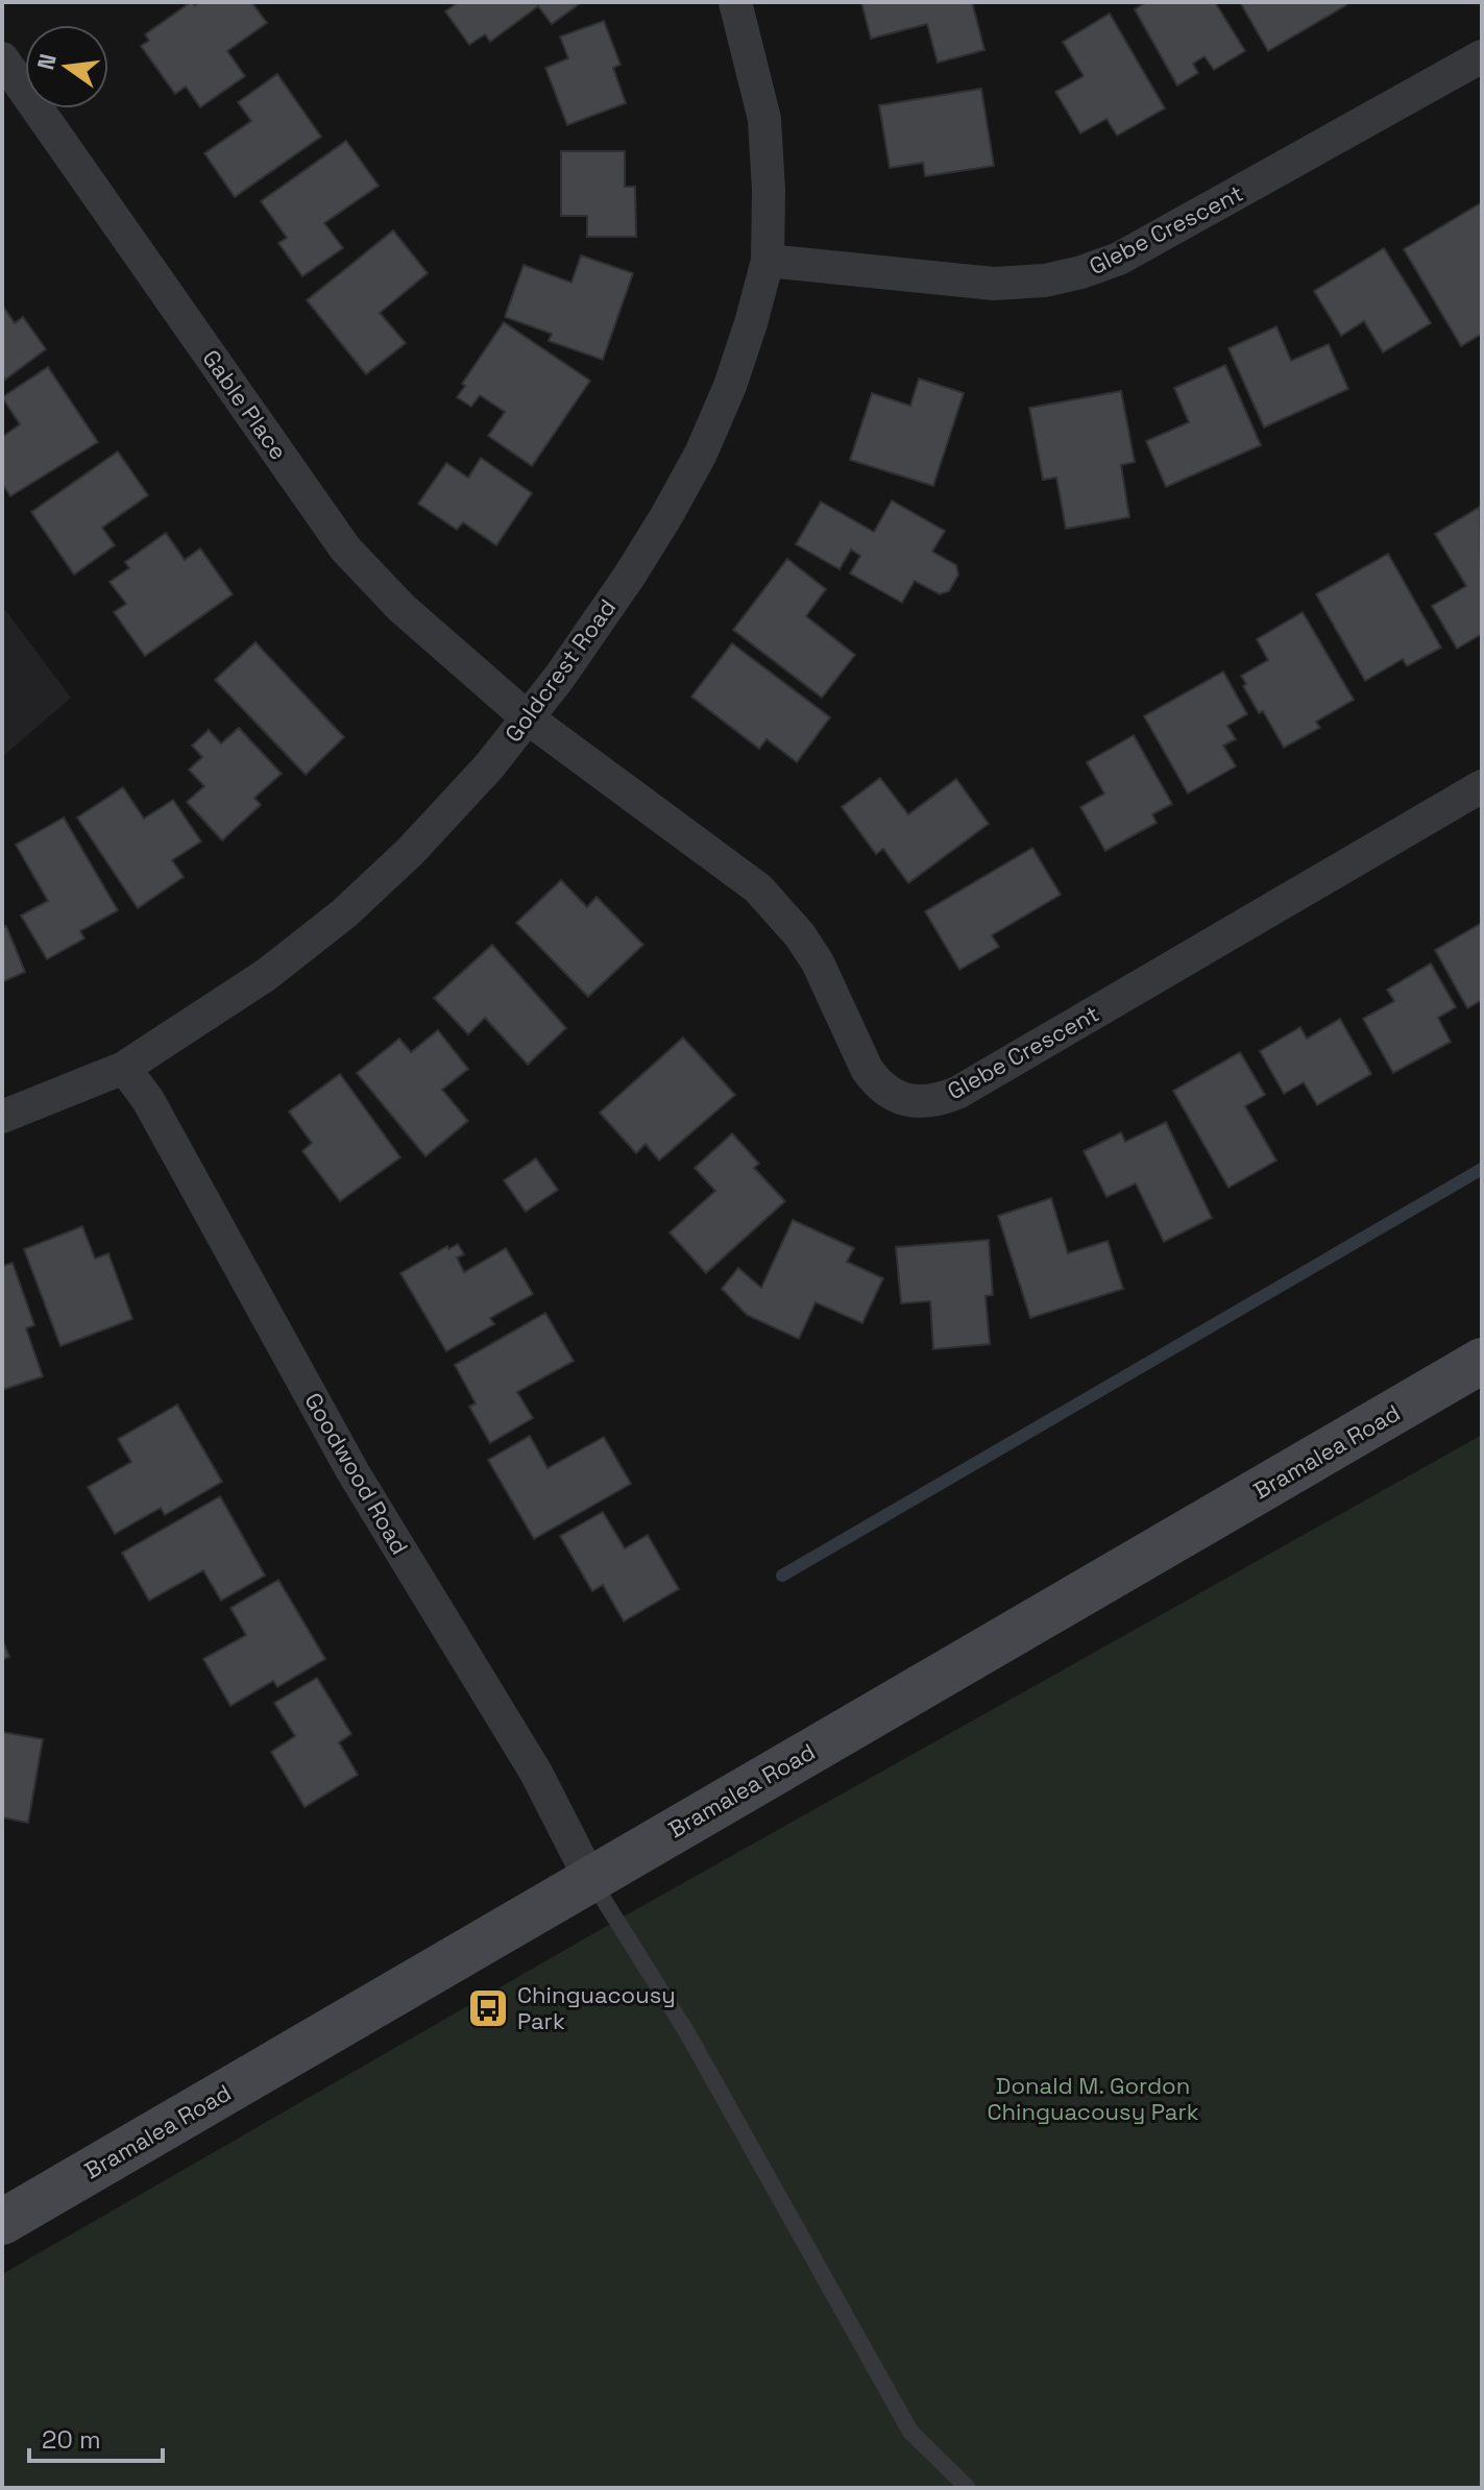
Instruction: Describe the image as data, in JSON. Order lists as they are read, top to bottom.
{
  "streets": {
    "main road": ["Bramalea Road"],
    "street": [
      "Glebe Crescent",
      "Gable Place",
      "Goldcrest Road",
      "Goodwood Road"
    ]
  },
  "crossings": [
    ["Glebe Crescent", "Gable Place"],
    ["Glebe Crescent", "Goldcrest Road"],
    ["Gable Place", "Goldcrest Road"],
    ["Goldcrest Road", "Goodwood Road"],
    ["Bramalea Road", "Goodwood Road"]
  ],
  "parks": ["Donald M. Gordon Chinguacousy Park"],
  "places": {
    "bus stop": ["Chinguacousy Park"]
  },
  "scale_bar": "20 m",
  "north": "left"
}
